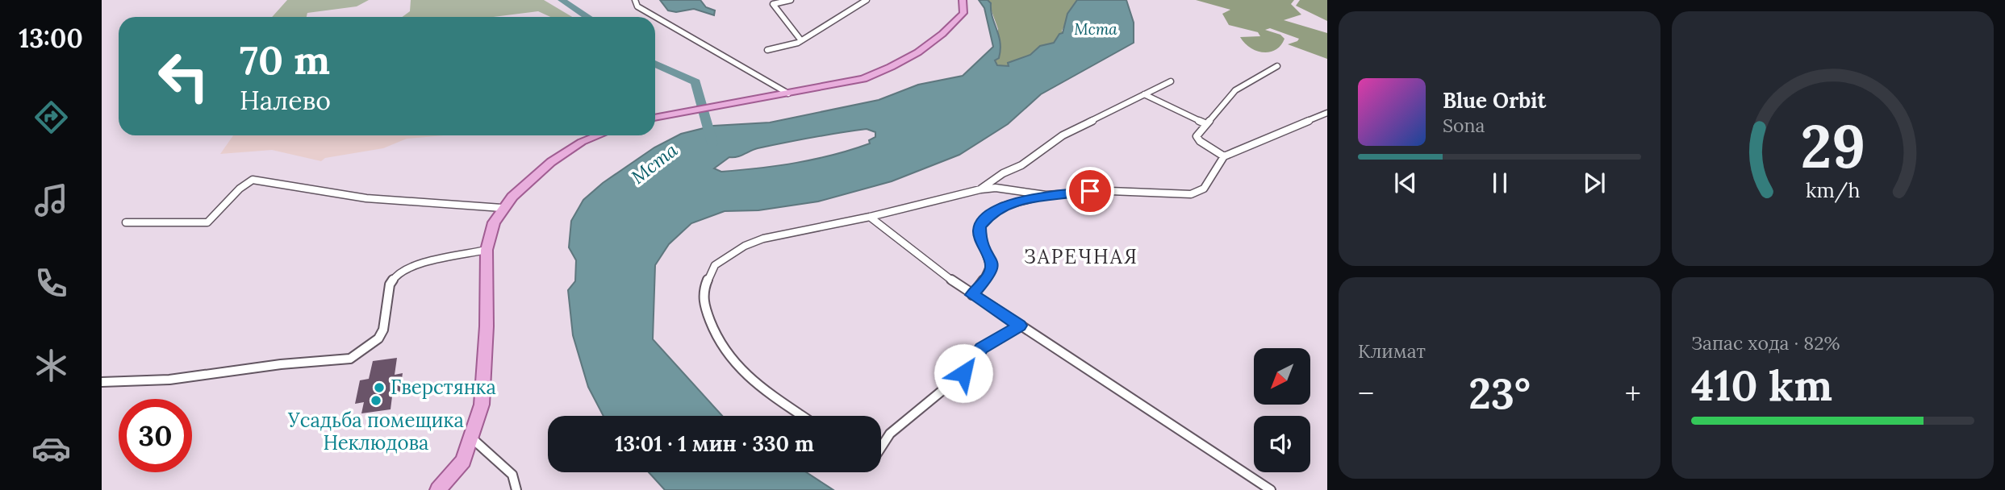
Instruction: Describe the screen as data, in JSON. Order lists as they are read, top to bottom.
{
  "districts": ["ЗАРЕЧНАЯ"],
  "water": ["Мста"],
  "places": ["Гверстянка", "Усадьба помещика Неклюдова"],
  "north": "bottom left",
  "page": {
    "tabs": "13:00",
    "turn": ["70 m", "Налево"],
    "song": ["Blue Orbit", "Sona"],
    "tile": [
      "Климат",
      ["Запас хода · 82%", "410 km"]
    ],
    "heat": ["−", "23°", "+"],
    "limit": "30",
    "trip": "13:01 · 1 мин · 330 m",
    "gauge": ["29", "km/h"]
  }
}
